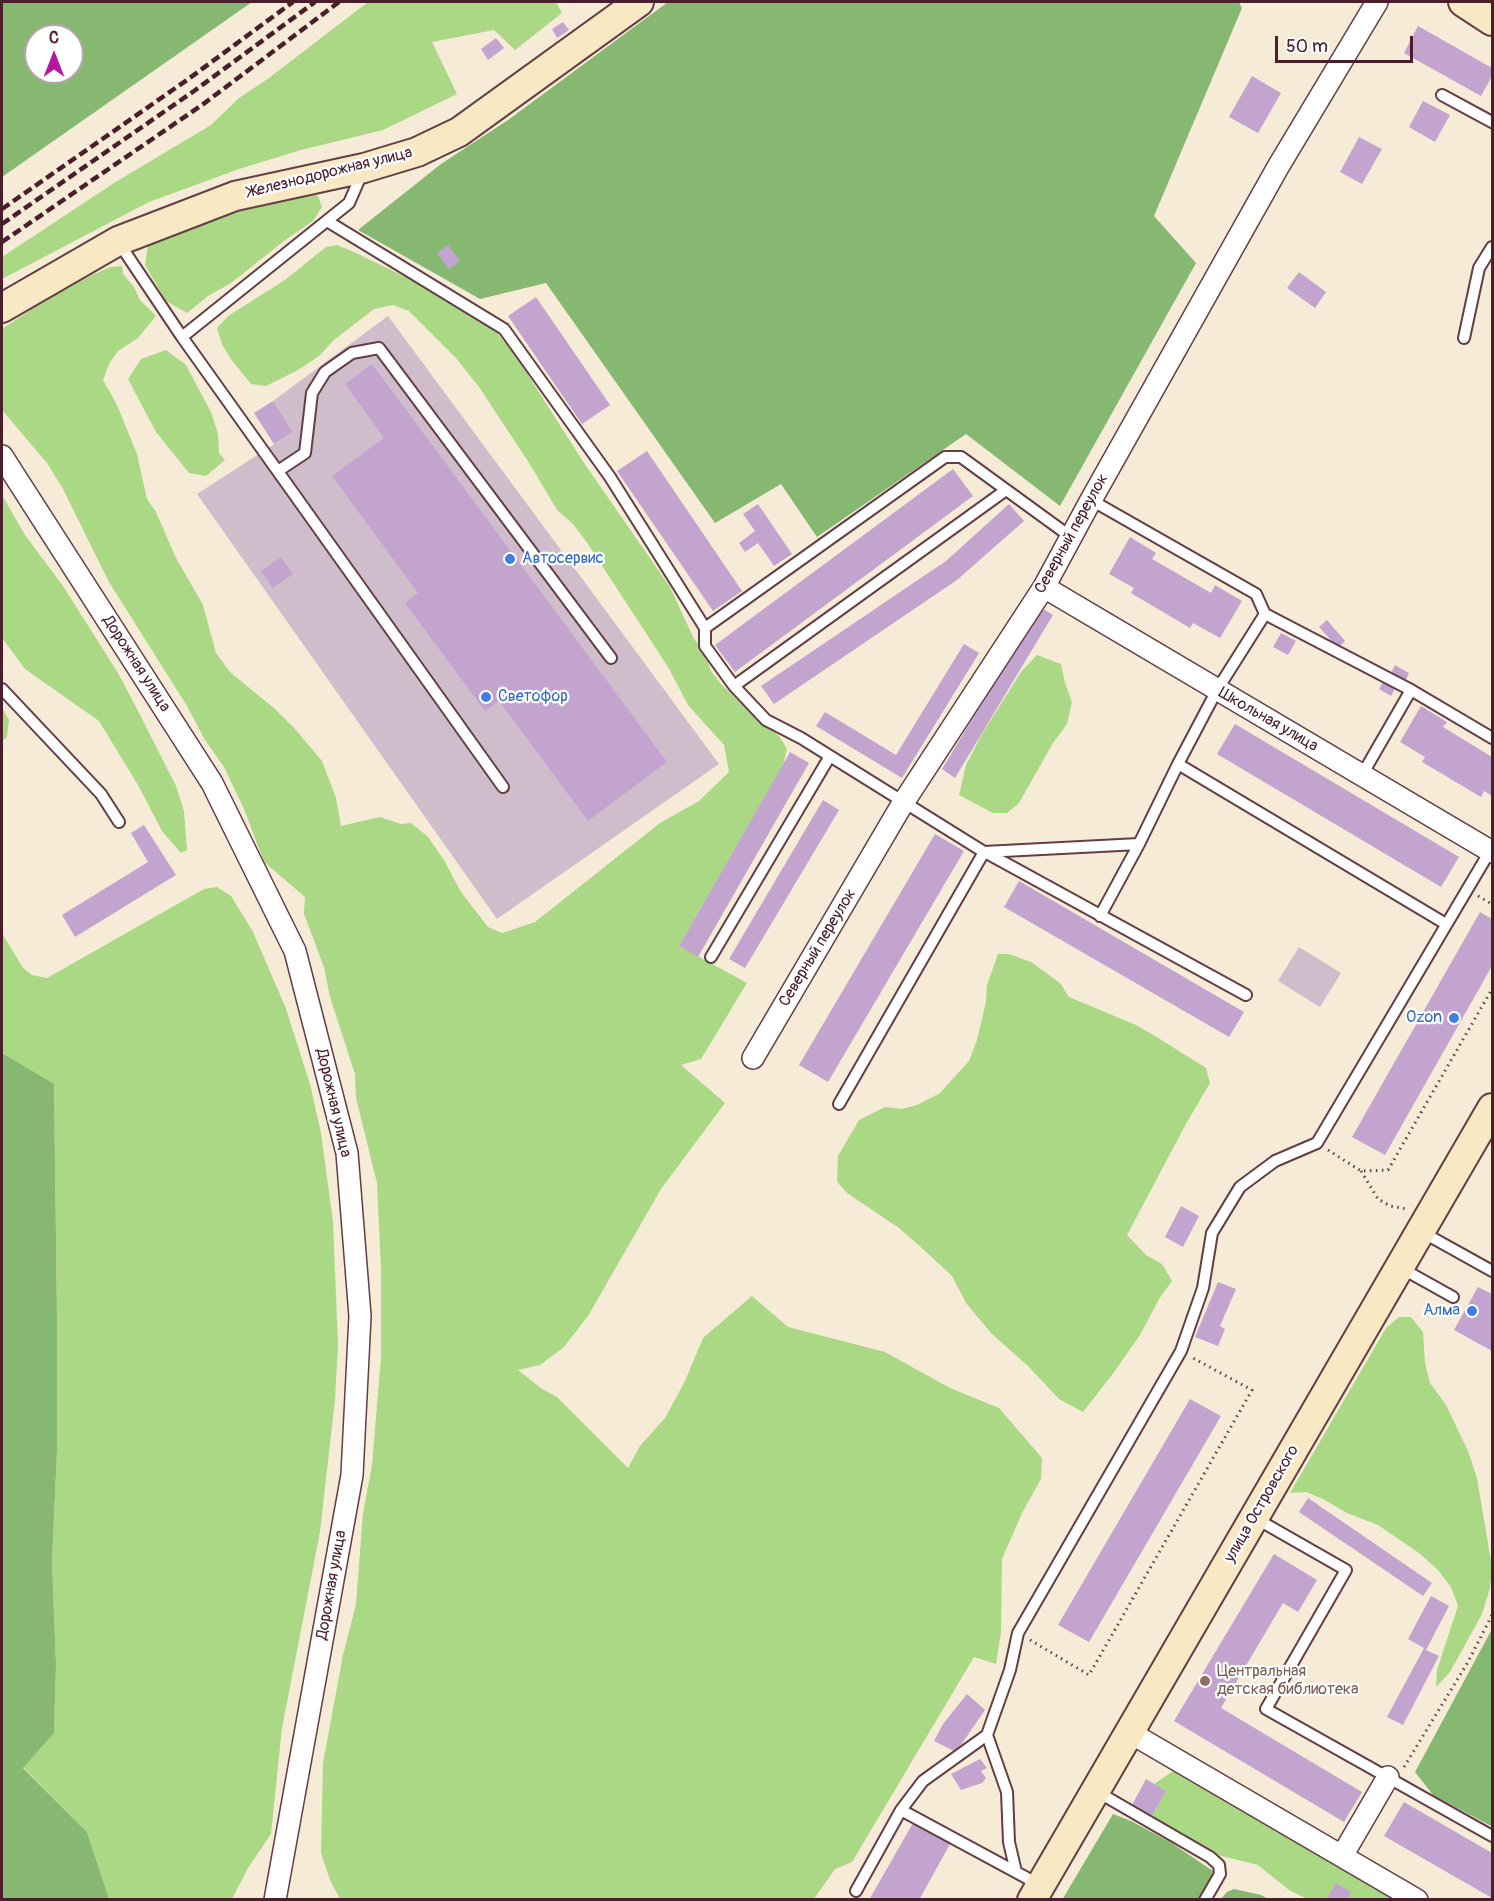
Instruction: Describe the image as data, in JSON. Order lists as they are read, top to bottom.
{
  "streets": {
    "main road": ["Железнодорожная улица", "улица Островского"],
    "street": ["Северный переулок", "Дорожная улица", "Школьная улица"]
  },
  "crossings": [
    ["Северный переулок", "Школьная улица"]
  ],
  "places": [
    "Автосервис",
    "Светофор",
    "Ozon",
    "Алма",
    "Центральная детская библиотека"
  ],
  "scale_bar": "50 m",
  "north": "top"
}
